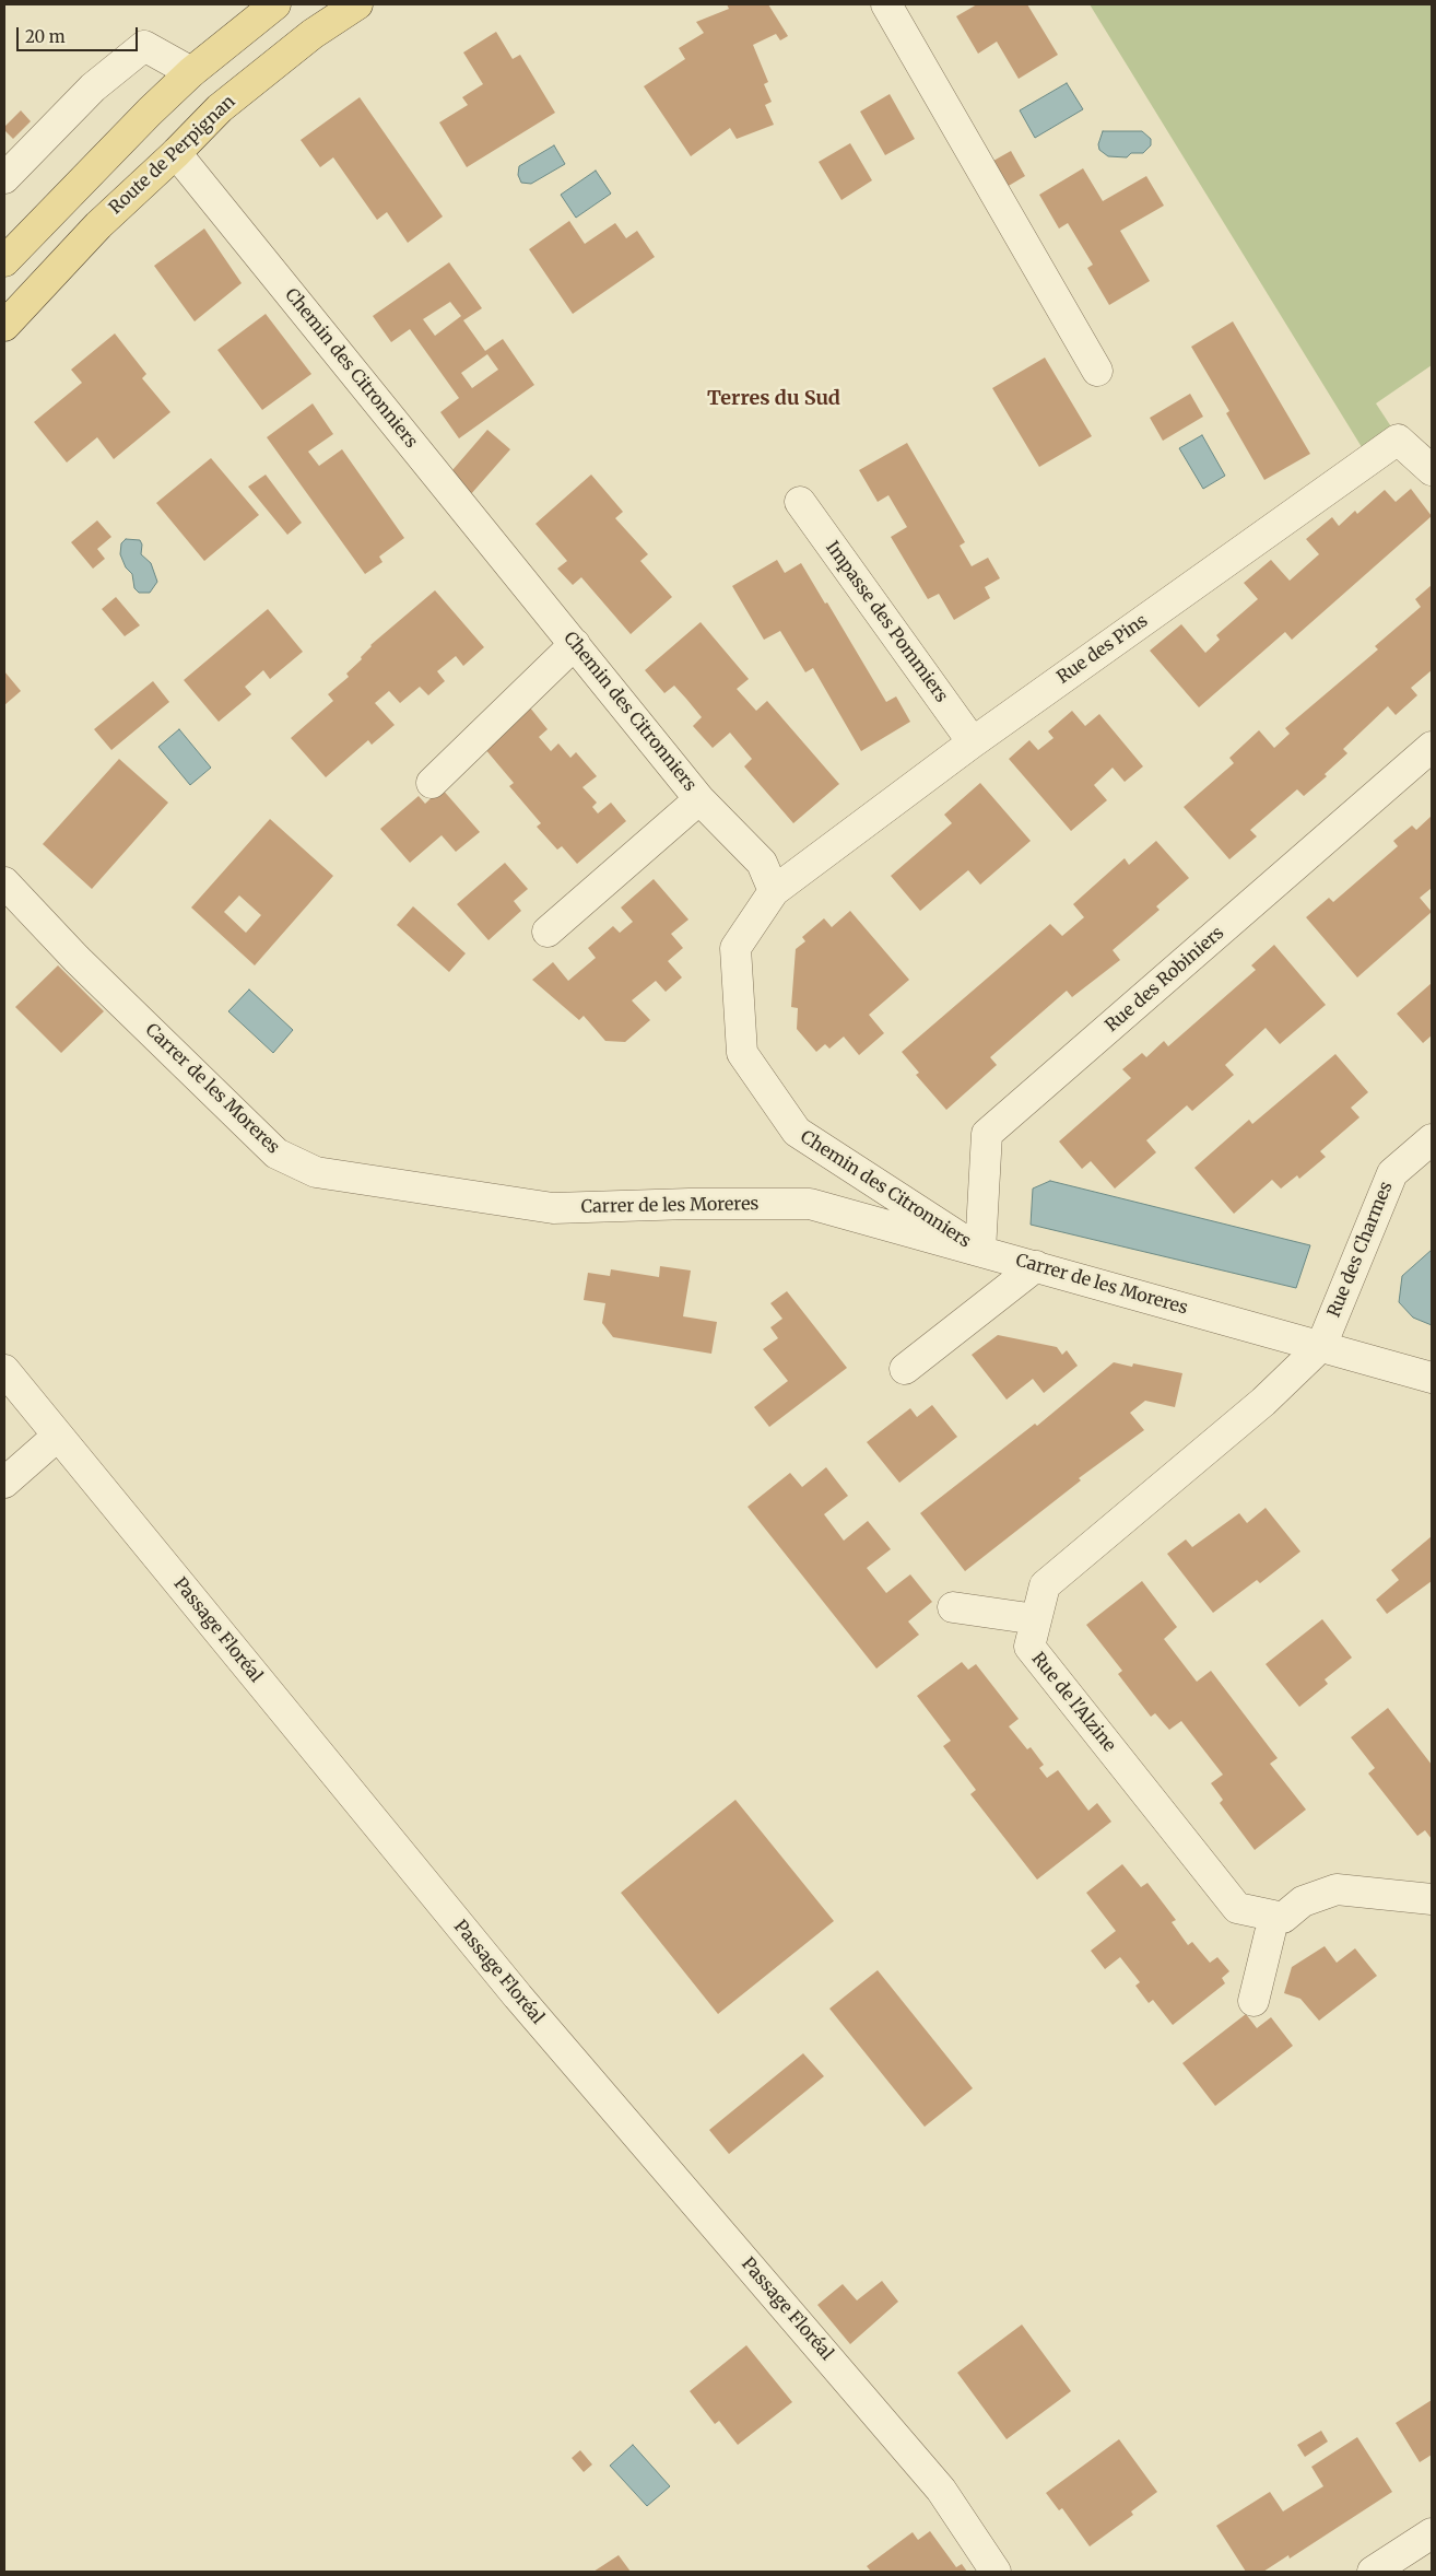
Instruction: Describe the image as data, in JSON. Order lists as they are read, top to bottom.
{
  "streets": {
    "main road": ["Route de Perpignan"],
    "street": [
      "Chemin des Citronniers",
      "Impasse des Pommiers",
      "Rue des Pins",
      "Rue des Robiniers",
      "Carrer de les Moreres",
      "Rue des Charmes",
      "Passage Floréal",
      "Rue de l'Alzine"
    ]
  },
  "crossings": [
    ["Route de Perpignan", "Chemin des Citronniers"],
    ["Chemin des Citronniers", "Rue des Pins"],
    ["Chemin des Citronniers", "Rue des Robiniers"],
    ["Chemin des Citronniers", "Carrer de les Moreres"],
    ["Impasse des Pommiers", "Rue des Pins"],
    ["Rue des Robiniers", "Carrer de les Moreres"],
    ["Carrer de les Moreres", "Rue des Charmes"],
    ["Carrer de les Moreres", "Rue de l'Alzine"],
    ["Rue des Charmes", "Rue de l'Alzine"]
  ],
  "districts": ["Terres du Sud"],
  "scale_bar": "20 m"
}
